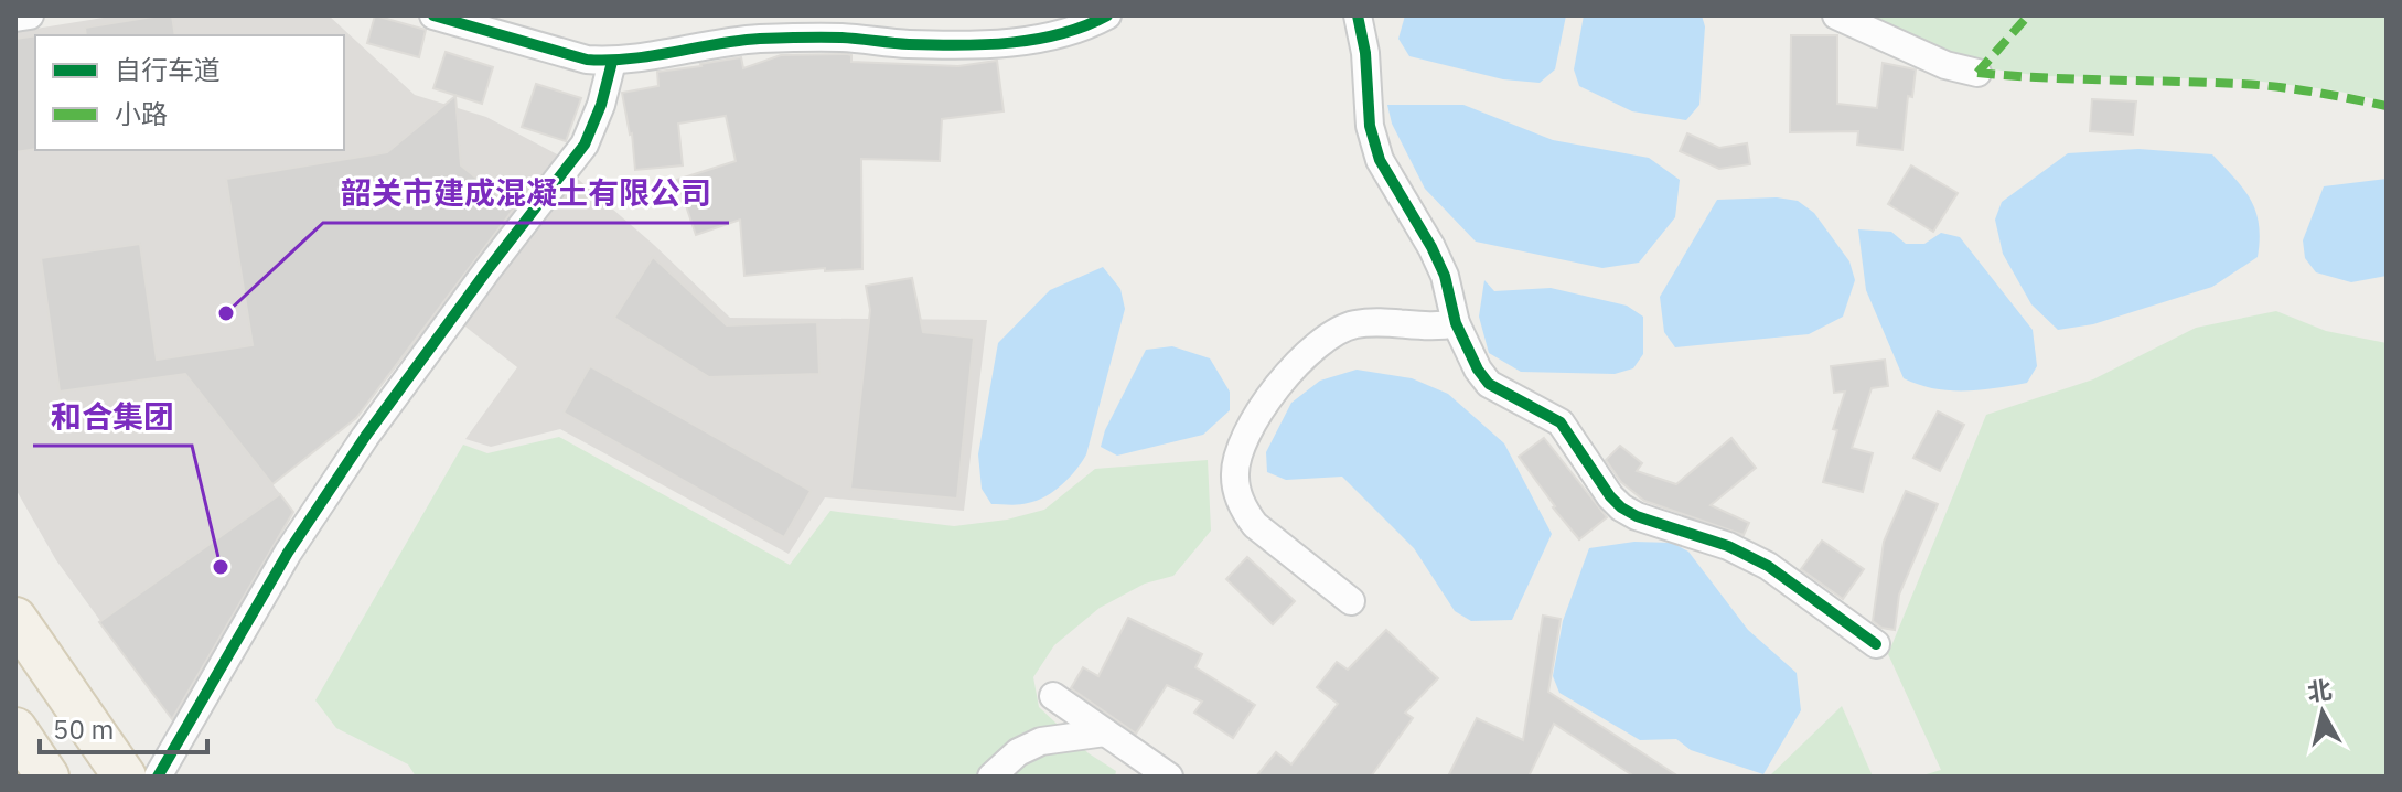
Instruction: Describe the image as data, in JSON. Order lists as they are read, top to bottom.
{
  "places": ["韶关市建成混凝土有限公司", "和合集团"],
  "legend": ["自行车道", "小路"],
  "scale_bar": "50 m",
  "north": "top"
}
